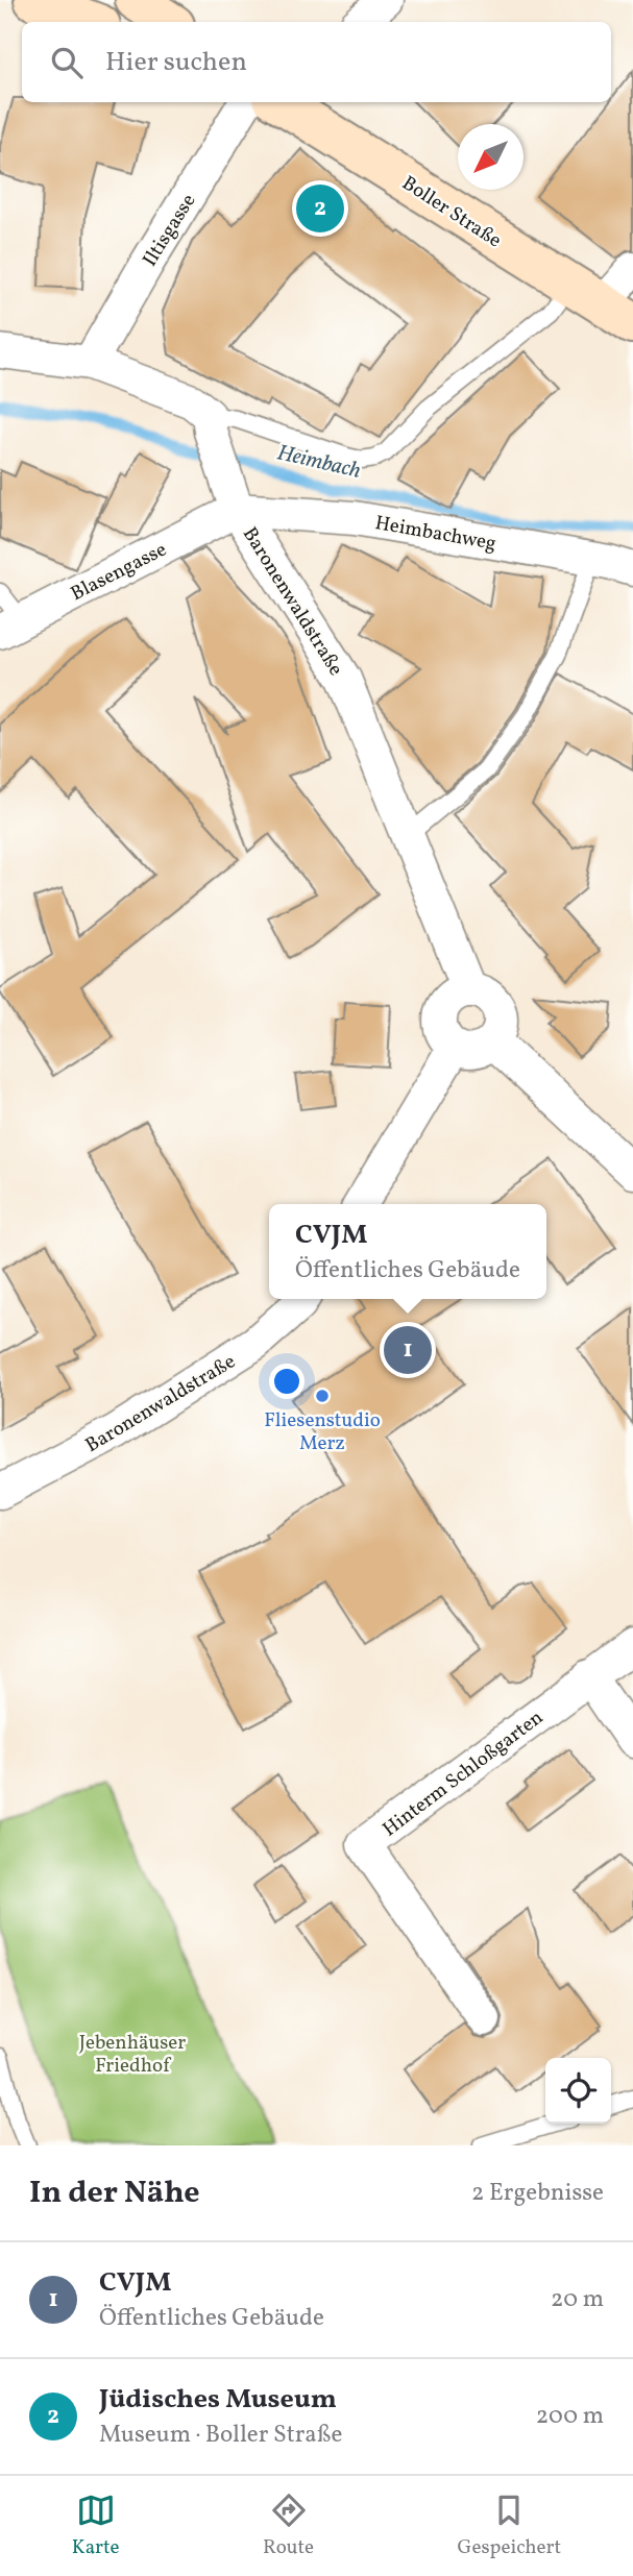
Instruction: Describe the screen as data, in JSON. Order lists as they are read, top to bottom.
{
  "streets": {
    "main road": ["Boller Straße"],
    "street": [
      "Iltisgasse",
      "Heimbachweg",
      "Blasengasse",
      "Baronenwaldstraße",
      "Hinterm Schloßgarten"
    ]
  },
  "crossings": [
    ["Heimbachweg", "Blasengasse"],
    ["Heimbachweg", "Baronenwaldstraße"],
    ["Blasengasse", "Baronenwaldstraße"]
  ],
  "water": ["Heimbach"],
  "parks": ["Jebenhäuser Friedhof"],
  "places": ["Fliesenstudio Merz"],
  "north": "bottom left",
  "page": {
    "search": "Hier suchen",
    "pins": ["2", "1"],
    "popup": ["CVJM", "Öffentliches Gebäude"],
    "heading": ["In der Nähe", "2 Ergebnisse"],
    "list": [
      {
        "mark": "1",
        "name": "CVJM",
        "note": "Öffentliches Gebäude",
        "value": "20 m"
      },
      {
        "mark": "2",
        "name": "Jüdisches Museum",
        "note": "Museum · Boller Straße",
        "value": "200 m"
      }
    ],
    "nav": ["Karte", "Route", "Gespeichert"]
  }
}
